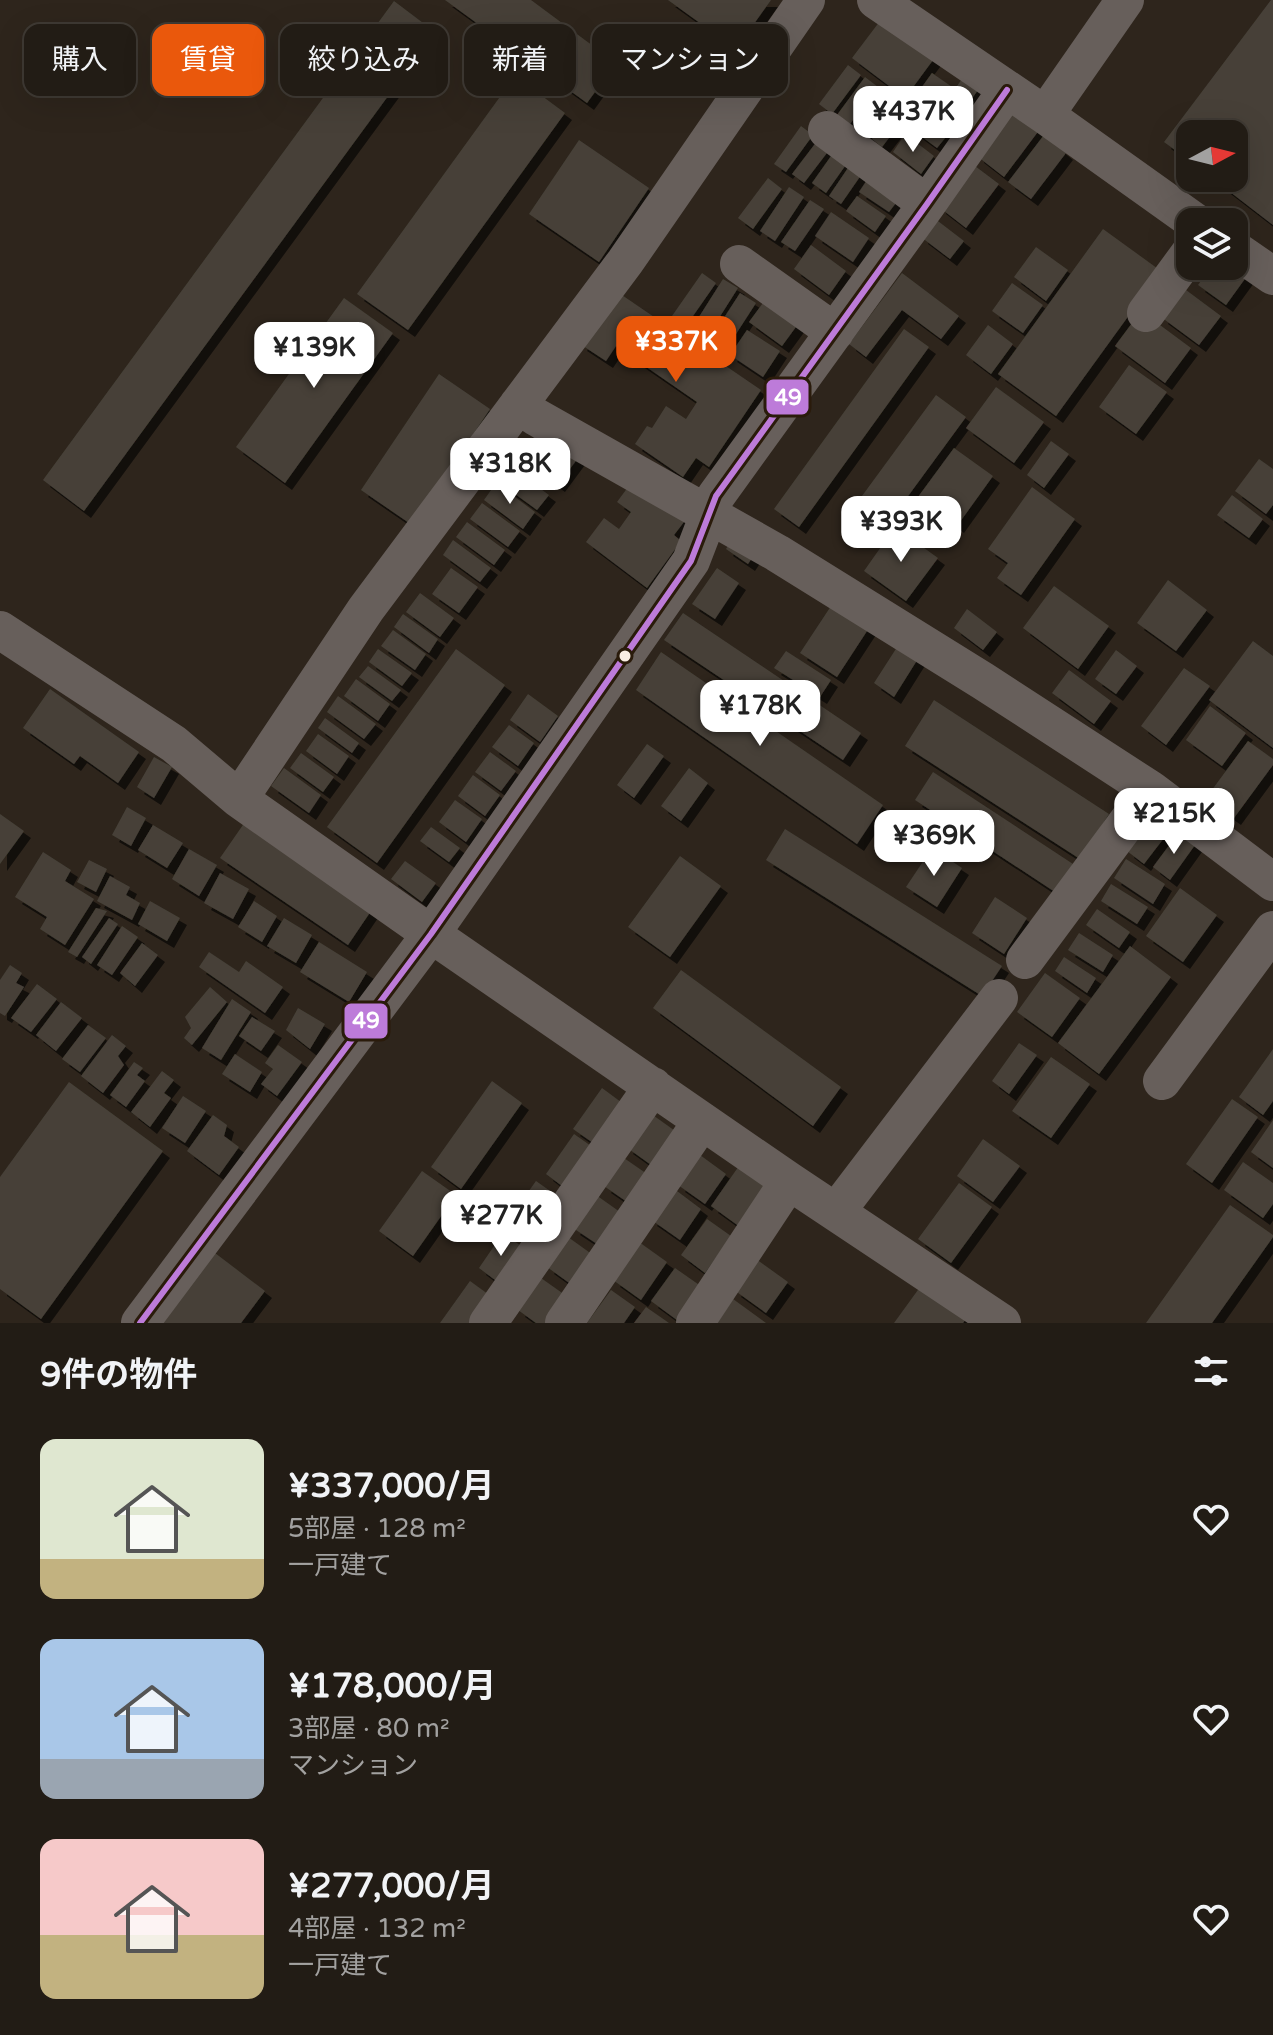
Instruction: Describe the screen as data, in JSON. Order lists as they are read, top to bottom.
{
  "lines": ["transit line 49"],
  "north": "right",
  "page": {
    "chip": [
      "購入",
      "賃貸",
      "絞り込み",
      "新着",
      "マンション"
    ],
    "price": [
      "¥437K",
      "¥337K",
      "¥139K",
      "¥318K",
      "¥393K",
      "¥178K",
      "¥215K",
      "¥369K",
      "¥277K"
    ],
    "heading": "9件の物件",
    "list": [
      {
        "name": "¥337,000/月",
        "note": "5部屋 · 128 m² · 一戸建て"
      },
      {
        "name": "¥178,000/月",
        "note": "3部屋 · 80 m² · マンション"
      },
      {
        "name": "¥277,000/月",
        "note": "4部屋 · 132 m² · 一戸建て"
      }
    ]
  }
}
